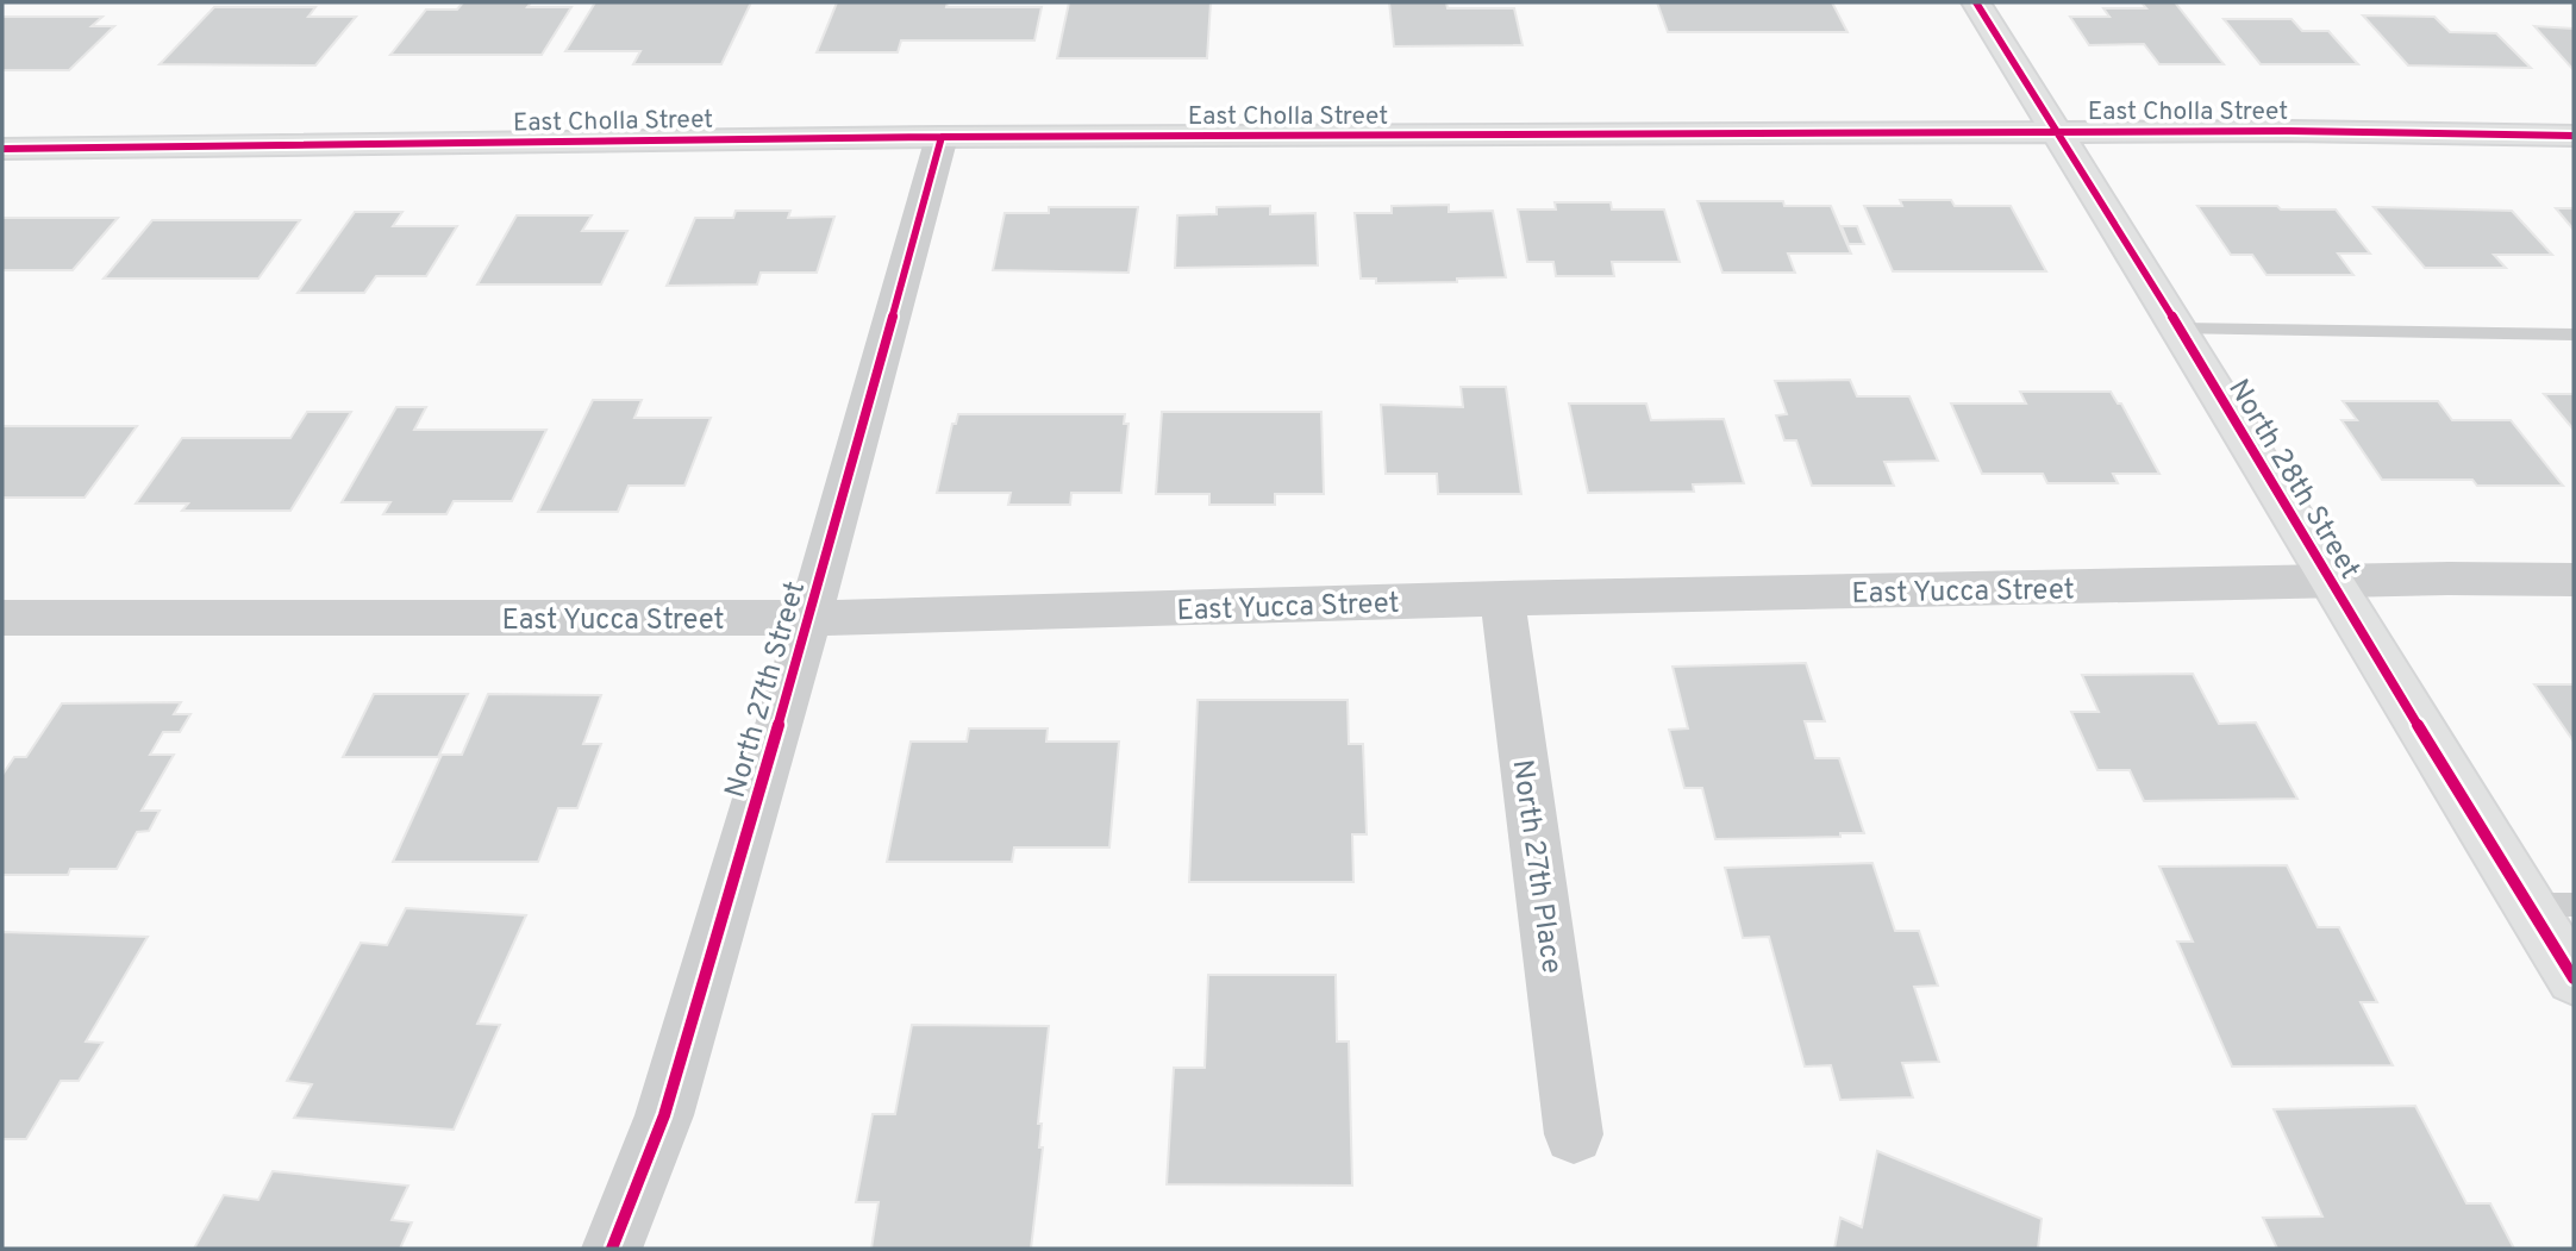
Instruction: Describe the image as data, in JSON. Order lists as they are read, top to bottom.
{
  "streets": {
    "street": [
      "East Cholla Street",
      "North 28th Street",
      "East Yucca Street",
      "North 27th Street",
      "North 27th Place"
    ]
  },
  "crossings": [
    ["East Cholla Street", "North 28th Street"],
    ["East Cholla Street", "North 27th Street"],
    ["North 28th Street", "East Yucca Street"],
    ["East Yucca Street", "North 27th Street"],
    ["East Yucca Street", "North 27th Place"]
  ]
}
